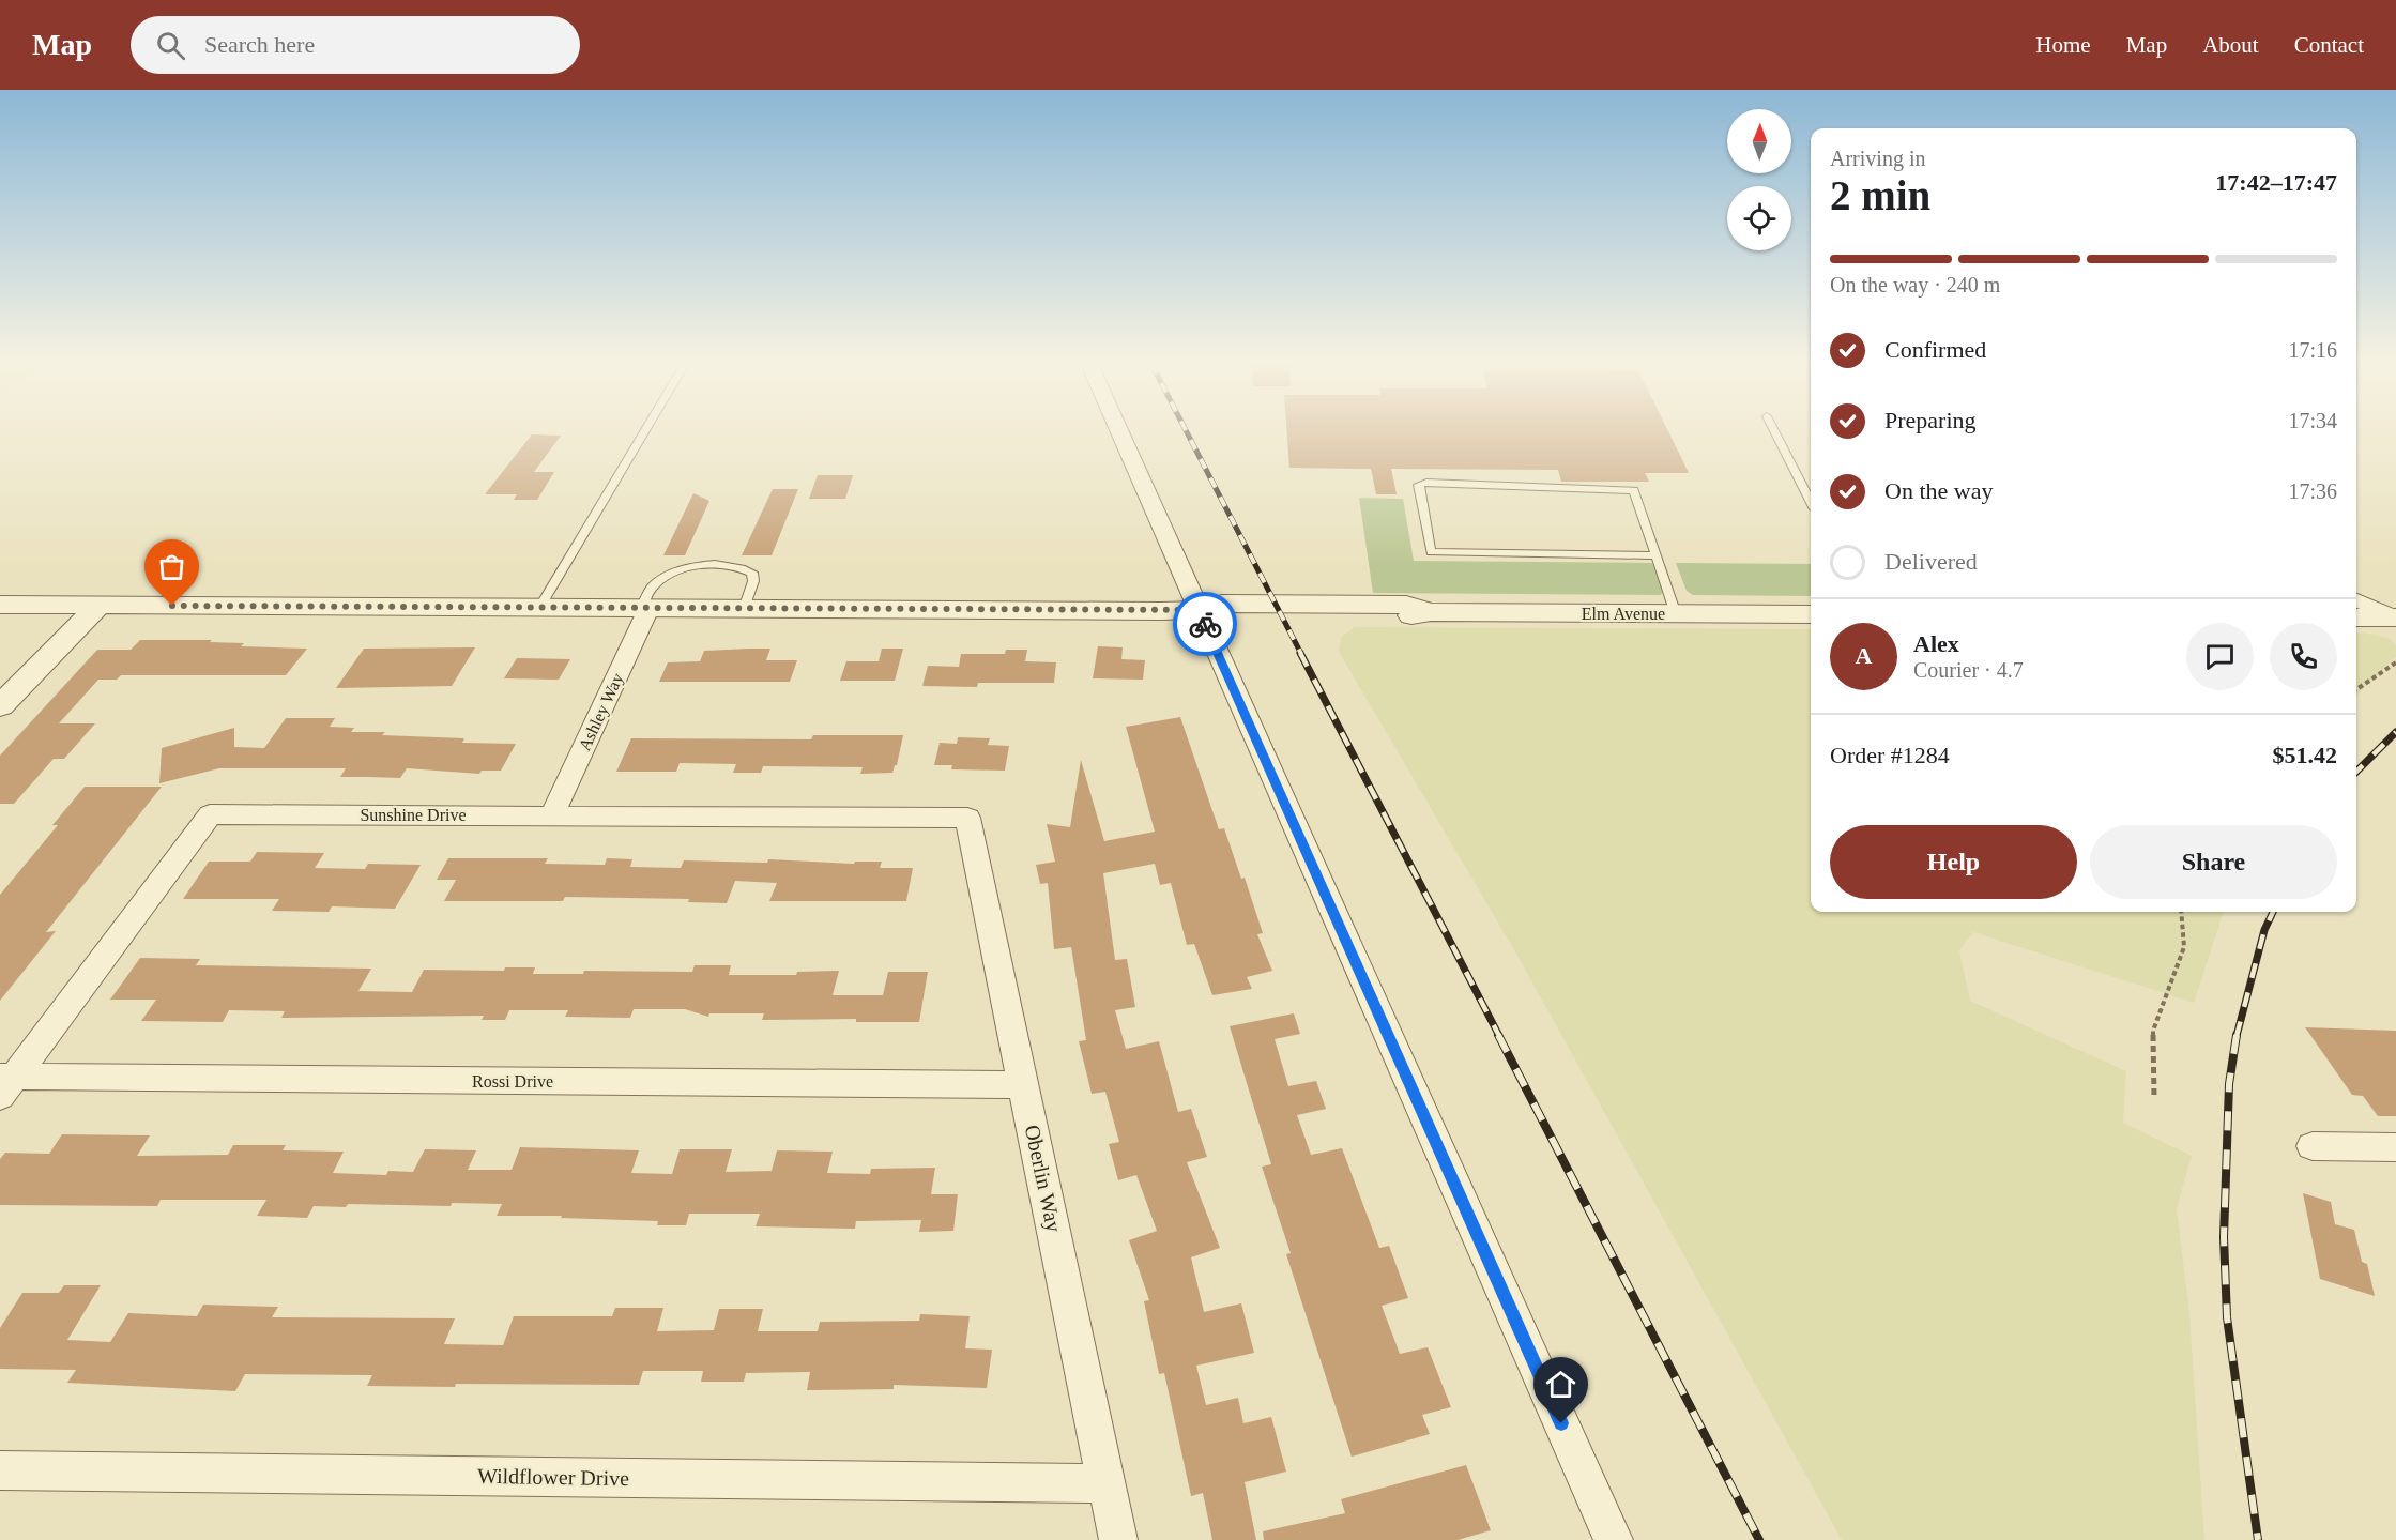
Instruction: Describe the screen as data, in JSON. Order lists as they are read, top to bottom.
{
  "streets": {
    "street": [
      "Elm Avenue",
      "Ashley Way",
      "Sunshine Drive",
      "Rossi Drive",
      "Oberlin Way",
      "Wildflower Drive"
    ]
  },
  "crossings": [
    ["Elm Avenue", "Ashley Way"],
    ["Ashley Way", "Sunshine Drive"],
    ["Sunshine Drive", "Rossi Drive"],
    ["Sunshine Drive", "Oberlin Way"],
    ["Rossi Drive", "Oberlin Way"],
    ["Oberlin Way", "Wildflower Drive"]
  ],
  "north": "top",
  "page": {
    "header": "Map",
    "search": "Search here",
    "nav": [
      "Home",
      "Map",
      "About",
      "Contact"
    ],
    "heading": ["2 min", "Arriving in", "17:42–17:47"],
    "panel": [
      "Alex",
      "Courier · 4.7",
      "Order #1284",
      "$51.42"
    ],
    "bar": "On the way · 240 m",
    "list": [
      ["Confirmed", "17:16"],
      ["Preparing", "17:34"],
      ["On the way", "17:36"],
      "Delivered"
    ],
    "round": "A",
    "buttons": ["Help", "Share"]
  }
}
